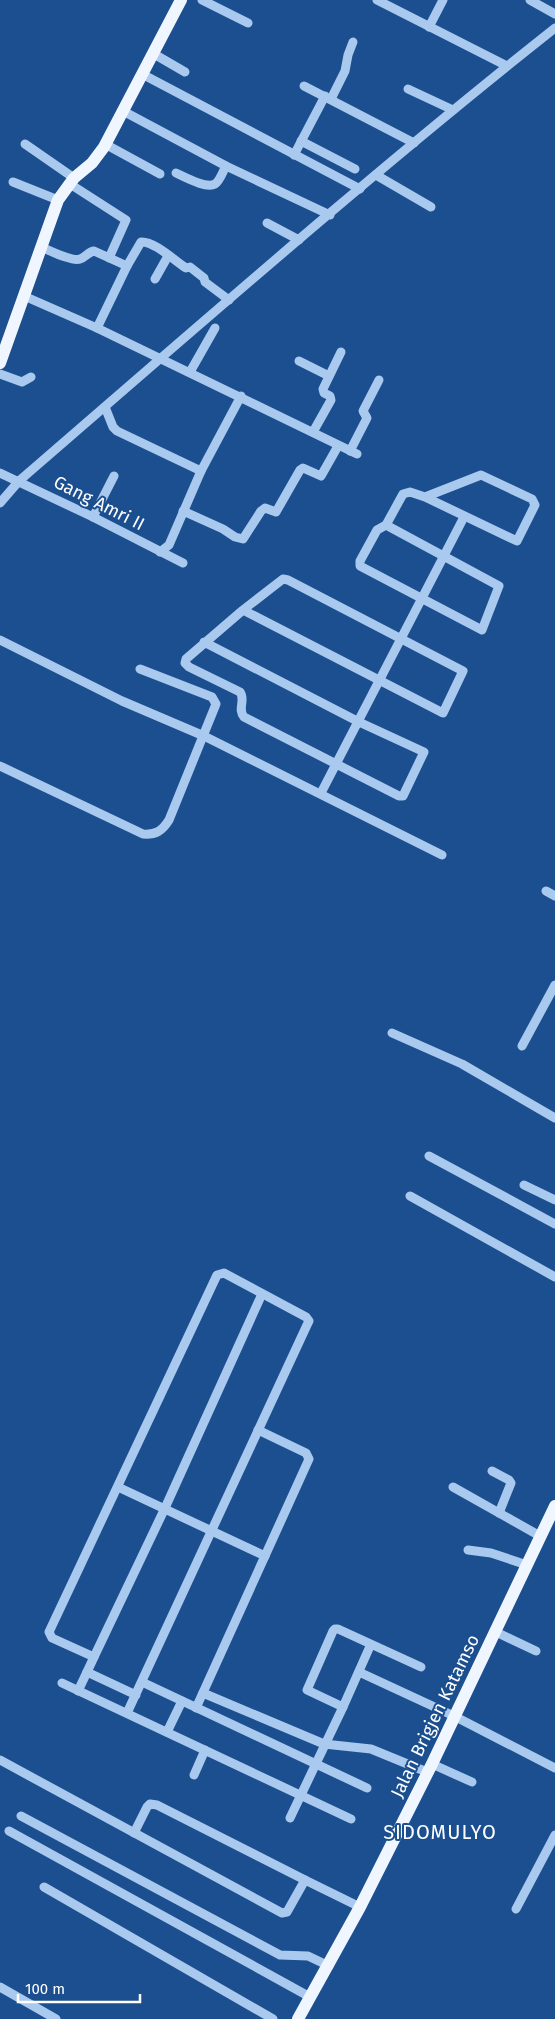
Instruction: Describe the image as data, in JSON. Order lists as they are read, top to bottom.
{
  "streets": {
    "main road": ["Jalan Brigjen Katamso"],
    "street": ["Gang Amri II"]
  },
  "districts": ["SIDOMULYO"],
  "scale_bar": "100 m"
}
